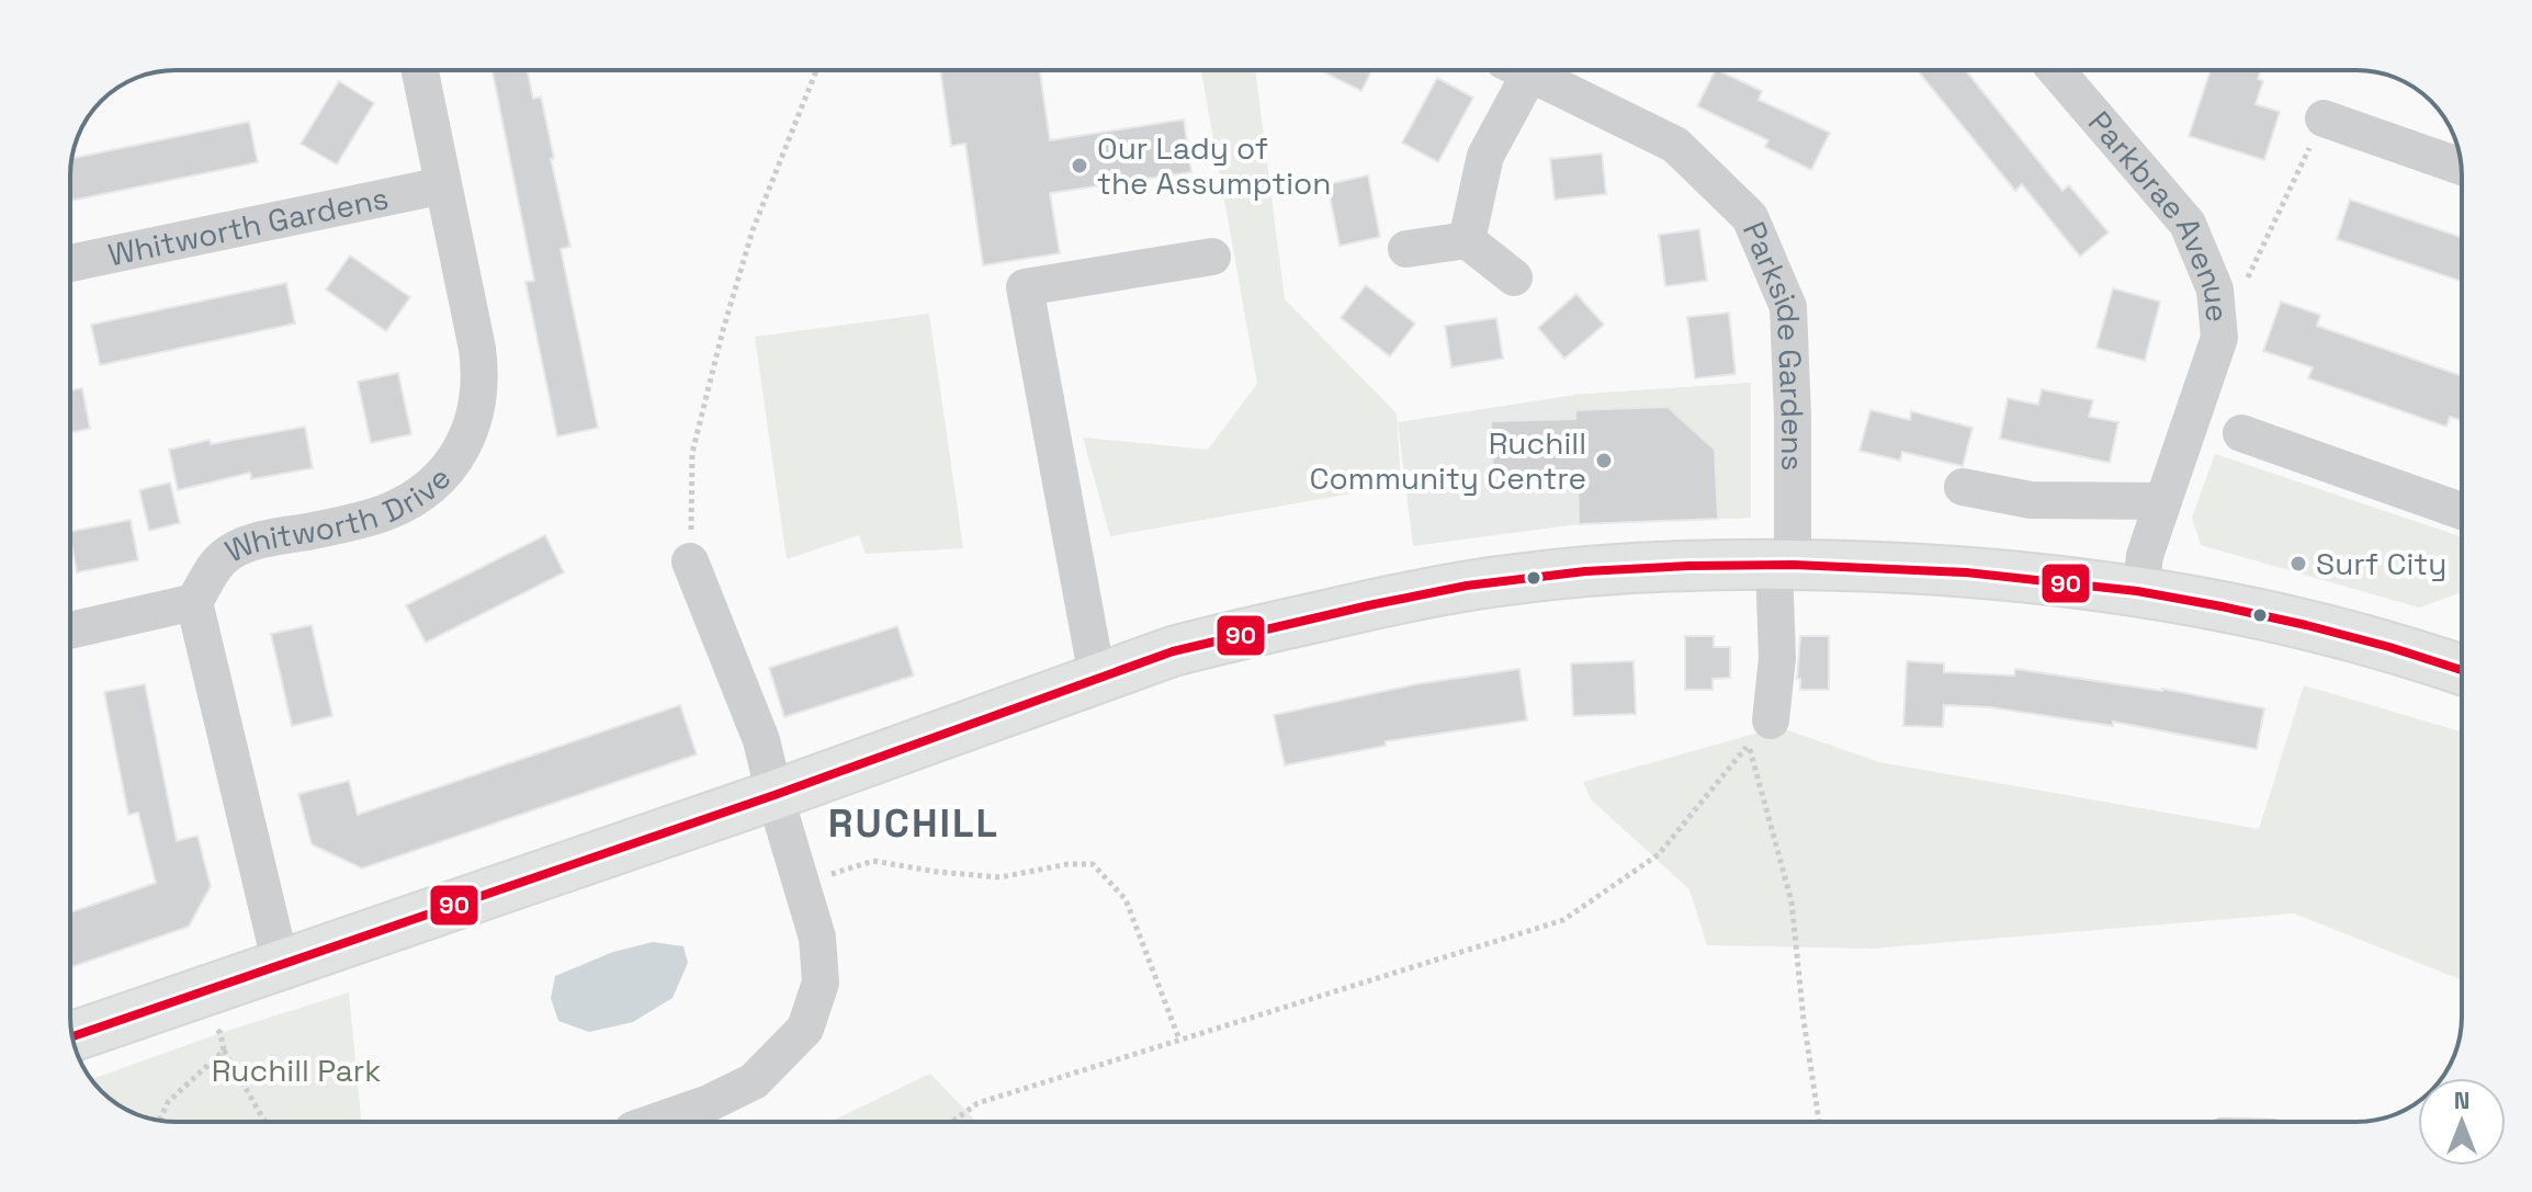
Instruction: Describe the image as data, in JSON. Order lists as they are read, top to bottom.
{
  "streets": {
    "street": [
      "Parkbrae Avenue",
      "Whitworth Gardens",
      "Parkside Gardens",
      "Whitworth Drive"
    ]
  },
  "crossings": [
    ["Whitworth Gardens", "Whitworth Drive"]
  ],
  "districts": ["RUCHILL"],
  "parks": ["Ruchill Park"],
  "places": ["Our Lady of the Assumption", "Ruchill Community Centre", "Surf City"],
  "lines": ["transit line 90"],
  "north": "top"
}
